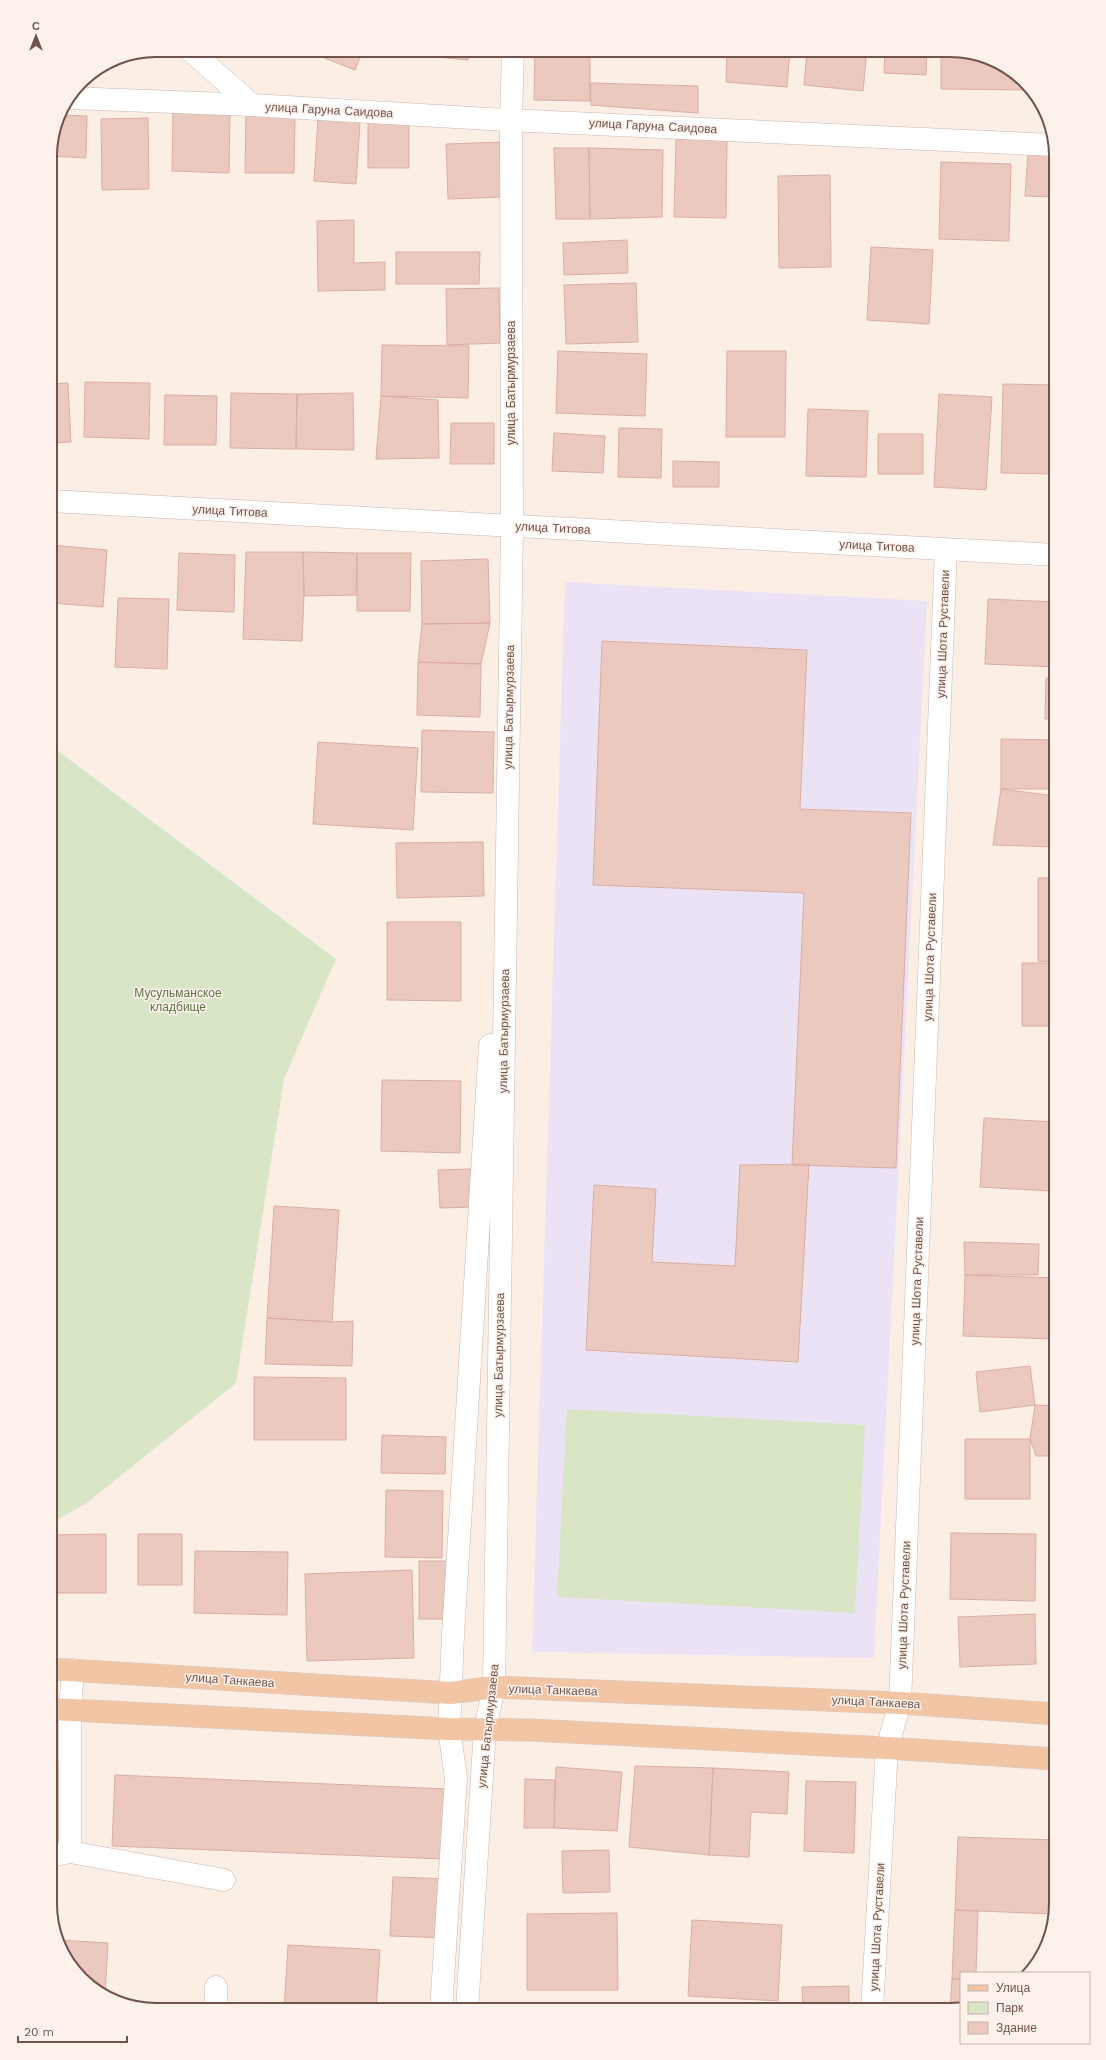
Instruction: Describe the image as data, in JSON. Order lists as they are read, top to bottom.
{
  "streets": {
    "main road": ["улица Танкаева"],
    "street": [
      "улица Гаруна Саидова",
      "улица Батырмурзаева",
      "улица Титова",
      "улица Шота Руставели"
    ]
  },
  "crossings": [
    ["улица Гаруна Саидова", "улица Батырмурзаева"],
    ["улица Батырмурзаева", "улица Титова"],
    ["улица Батырмурзаева", "улица Танкаева"],
    ["улица Титова", "улица Шота Руставели"],
    ["улица Шота Руставели", "улица Танкаева"]
  ],
  "parks": ["Мусульманское кладбище"],
  "legend": ["Улица", "Парк", "Здание"],
  "scale_bar": "20 m",
  "north": "top"
}
